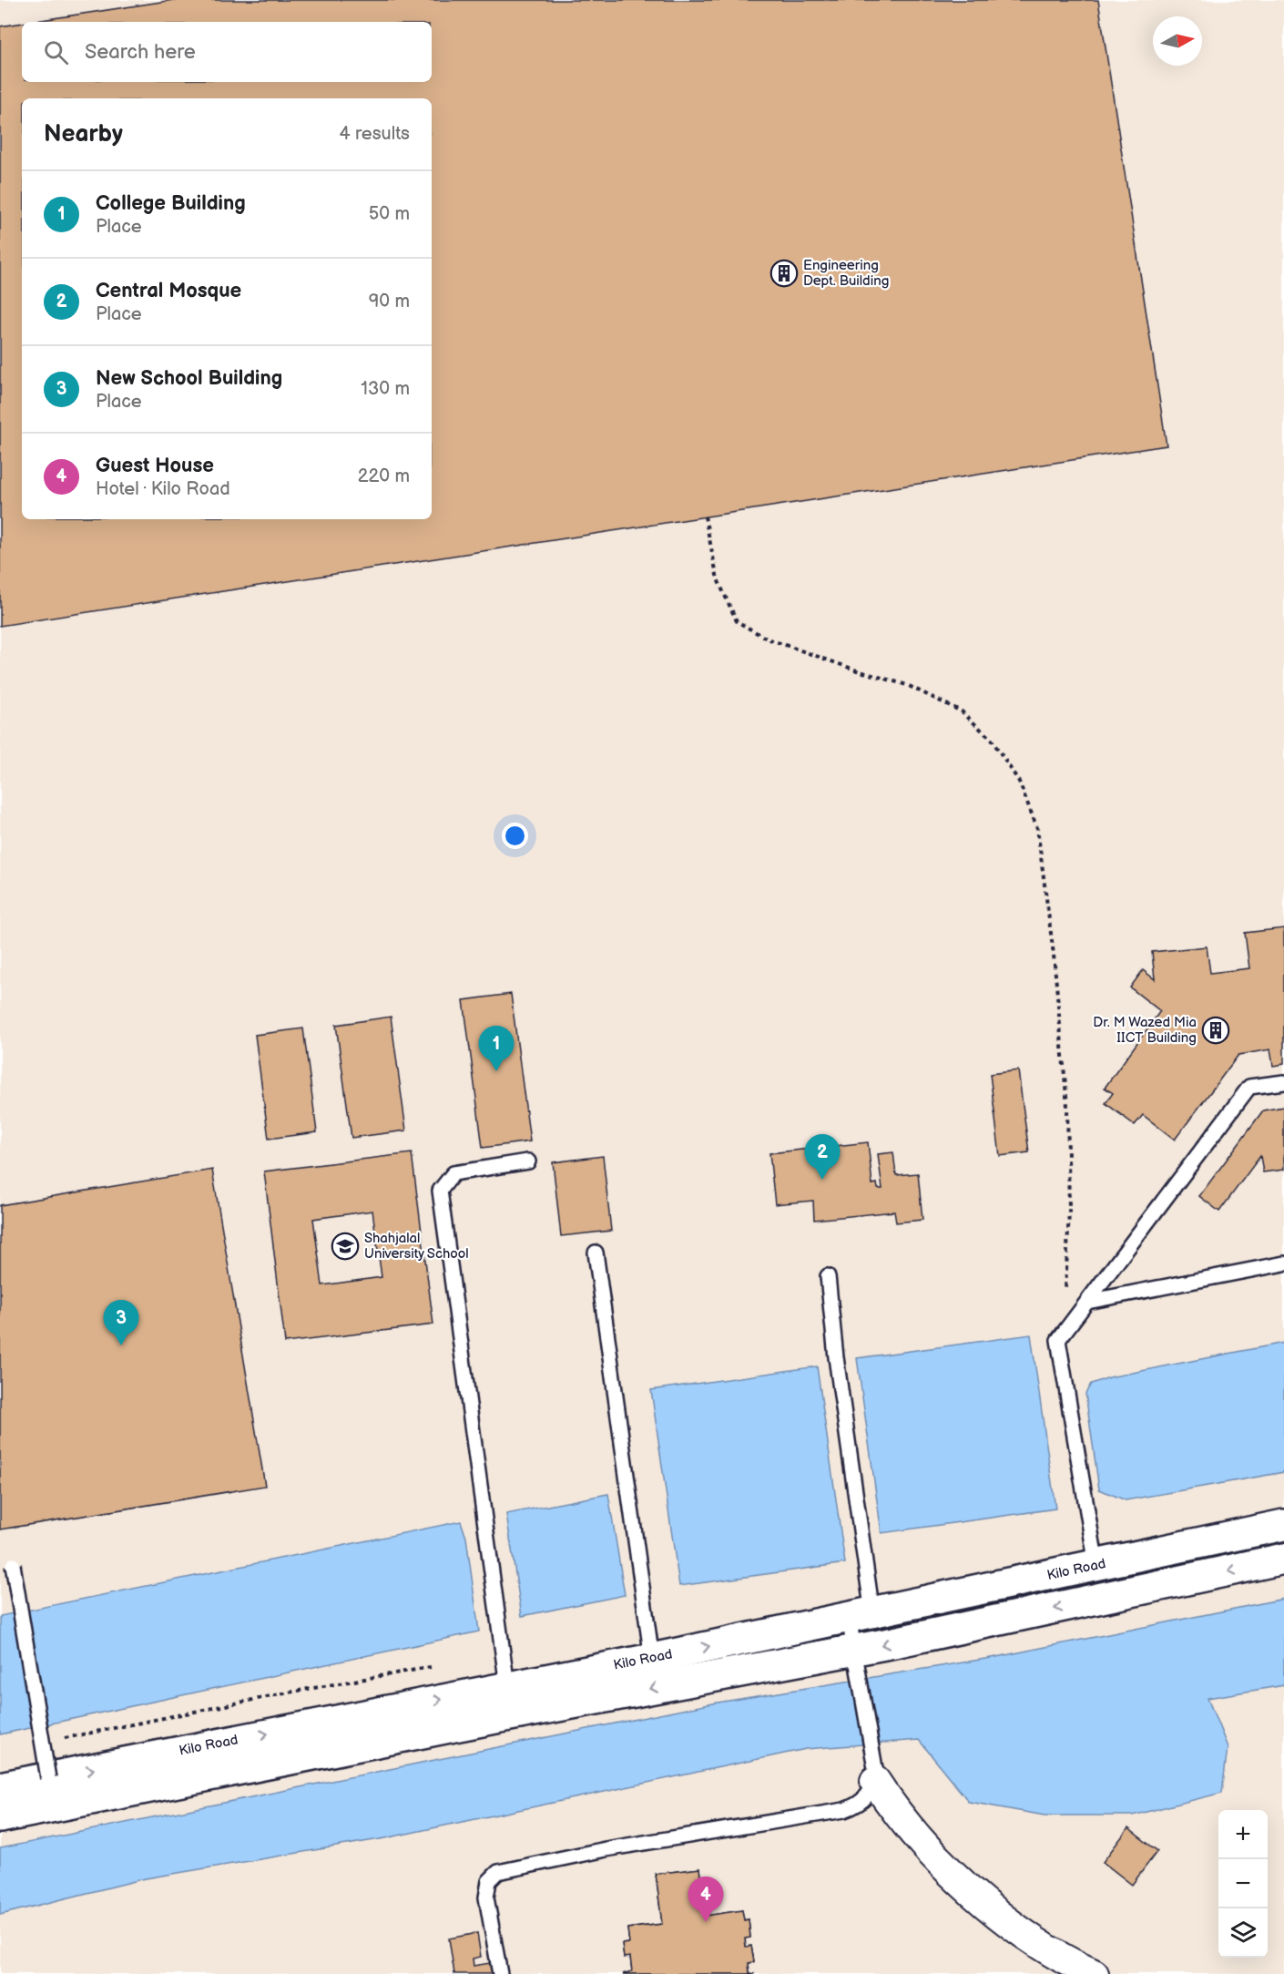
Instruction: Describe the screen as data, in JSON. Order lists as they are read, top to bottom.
{
  "streets": {
    "street": ["Kilo Road"]
  },
  "places": {
    "building": ["Engineering Dept. Building", "Dr. M Wazed Mia IICT Building"],
    "school or university": ["Shahjalal University School"]
  },
  "north": "right",
  "page": {
    "search": "Search here",
    "heading": ["Nearby", "4 results"],
    "list": [
      {
        "mark": "1",
        "name": "College Building",
        "note": "Place",
        "value": "50 m"
      },
      {
        "mark": "2",
        "name": "Central Mosque",
        "note": "Place",
        "value": "90 m"
      },
      {
        "mark": "3",
        "name": "New School Building",
        "note": "Place",
        "value": "130 m"
      },
      {
        "mark": "4",
        "name": "Guest House",
        "note": "Hotel · Kilo Road",
        "value": "220 m"
      }
    ],
    "pins": [
      "1",
      "2",
      "3",
      "4"
    ],
    "map_buttons": ["+", "−"]
  }
}
